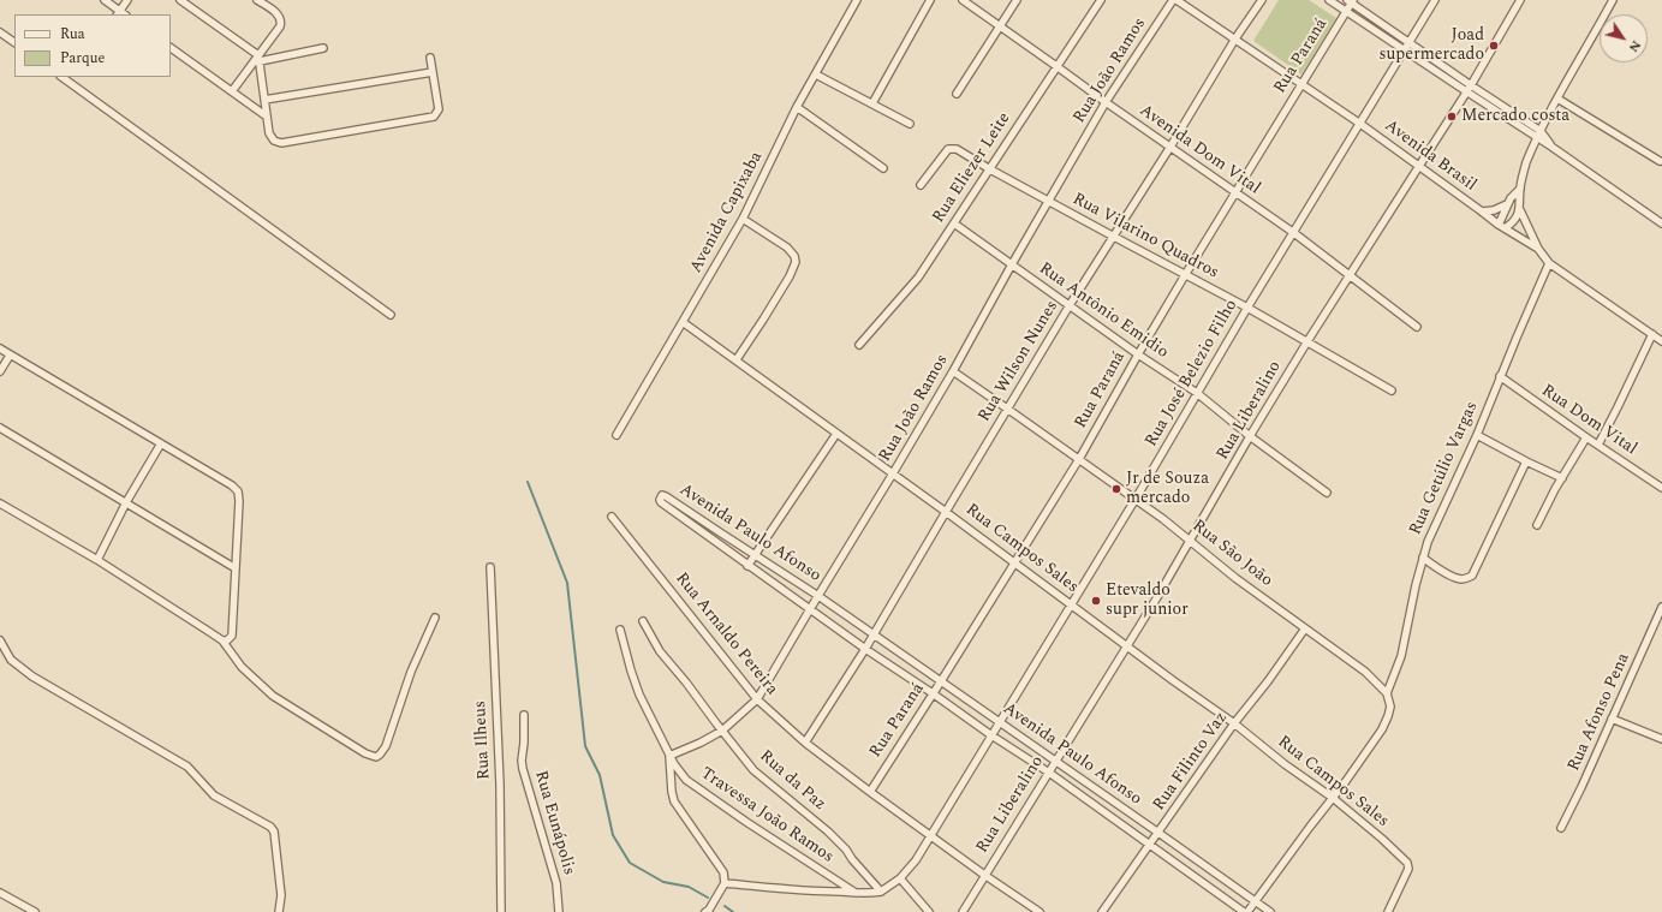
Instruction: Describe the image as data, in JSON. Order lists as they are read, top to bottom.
{
  "streets": {
    "street": [
      "Rua Paraná",
      "Rua João Ramos",
      "Avenida Dom Vital",
      "Avenida Brasil",
      "Rua Eliezer Leite",
      "Avenida Capixaba",
      "Rua Vilarino Quadros",
      "Rua Antônio Emidio",
      "Rua Wilson Nunes",
      "Rua José Belezio Filho",
      "Rua Liberalino",
      "Rua Dom Vital",
      "Rua Getúlio Vargas",
      "Avenida Paulo Afonso",
      "Rua Campos Sales",
      "Rua São João",
      "Rua Arnaldo Pereira",
      "Rua Afonso Pena",
      "Rua Ilheus",
      "Rua Filinto Vaz",
      "Rua da Paz",
      "Travessa João Ramos",
      "Rua Eunápolis"
    ]
  },
  "crossings": [
    ["Rua Paraná", "Avenida Dom Vital"],
    ["Rua Paraná", "Avenida Brasil"],
    ["Rua Paraná", "Rua Vilarino Quadros"],
    ["Rua Paraná", "Rua Antônio Emidio"],
    ["Rua Paraná", "Avenida Paulo Afonso"],
    ["Rua Paraná", "Rua Campos Sales"],
    ["Rua Paraná", "Rua São João"],
    ["Rua Paraná", "Rua Arnaldo Pereira"],
    ["Rua João Ramos", "Avenida Dom Vital"],
    ["Rua João Ramos", "Avenida Brasil"],
    ["Rua João Ramos", "Rua Vilarino Quadros"],
    ["Rua João Ramos", "Rua Antônio Emidio"],
    ["Rua João Ramos", "Avenida Paulo Afonso"],
    ["Rua João Ramos", "Rua Campos Sales"],
    ["Rua João Ramos", "Rua São João"],
    ["Rua João Ramos", "Rua Arnaldo Pereira"],
    ["Rua João Ramos", "Rua da Paz"],
    ["Rua João Ramos", "Travessa João Ramos"],
    ["Avenida Dom Vital", "Rua Eliezer Leite"],
    ["Avenida Dom Vital", "Rua Wilson Nunes"],
    ["Avenida Dom Vital", "Rua José Belezio Filho"],
    ["Avenida Dom Vital", "Rua Liberalino"],
    ["Avenida Brasil", "Rua Wilson Nunes"],
    ["Avenida Brasil", "Rua José Belezio Filho"],
    ["Avenida Brasil", "Rua Liberalino"],
    ["Avenida Brasil", "Rua Getúlio Vargas"],
    ["Rua Eliezer Leite", "Rua Vilarino Quadros"],
    ["Rua Eliezer Leite", "Rua Antônio Emidio"],
    ["Avenida Capixaba", "Rua Campos Sales"],
    ["Rua Vilarino Quadros", "Rua Wilson Nunes"],
    ["Rua Vilarino Quadros", "Rua José Belezio Filho"],
    ["Rua Vilarino Quadros", "Rua Liberalino"],
    ["Rua Antônio Emidio", "Rua Wilson Nunes"],
    ["Rua Antônio Emidio", "Rua José Belezio Filho"],
    ["Rua Antônio Emidio", "Rua Liberalino"],
    ["Rua Wilson Nunes", "Avenida Paulo Afonso"],
    ["Rua Wilson Nunes", "Rua Campos Sales"],
    ["Rua Wilson Nunes", "Rua São João"],
    ["Rua Wilson Nunes", "Rua Arnaldo Pereira"],
    ["Rua José Belezio Filho", "Avenida Paulo Afonso"],
    ["Rua José Belezio Filho", "Rua Campos Sales"],
    ["Rua José Belezio Filho", "Rua São João"],
    ["Rua José Belezio Filho", "Rua Arnaldo Pereira"],
    ["Rua Liberalino", "Avenida Paulo Afonso"],
    ["Rua Liberalino", "Rua Campos Sales"],
    ["Rua Liberalino", "Rua São João"],
    ["Rua Liberalino", "Rua Arnaldo Pereira"],
    ["Rua Dom Vital", "Rua Getúlio Vargas"],
    ["Rua Getúlio Vargas", "Rua São João"],
    ["Avenida Paulo Afonso", "Rua Filinto Vaz"],
    ["Rua Campos Sales", "Rua Filinto Vaz"],
    ["Rua São João", "Rua Filinto Vaz"]
  ],
  "places": [
    "Joad supermercado",
    "Mercado costa",
    "Jr de Souza mercado",
    "Etevaldo supr junior"
  ],
  "legend": ["Rua", "Parque"],
  "north": "bottom right"
}
